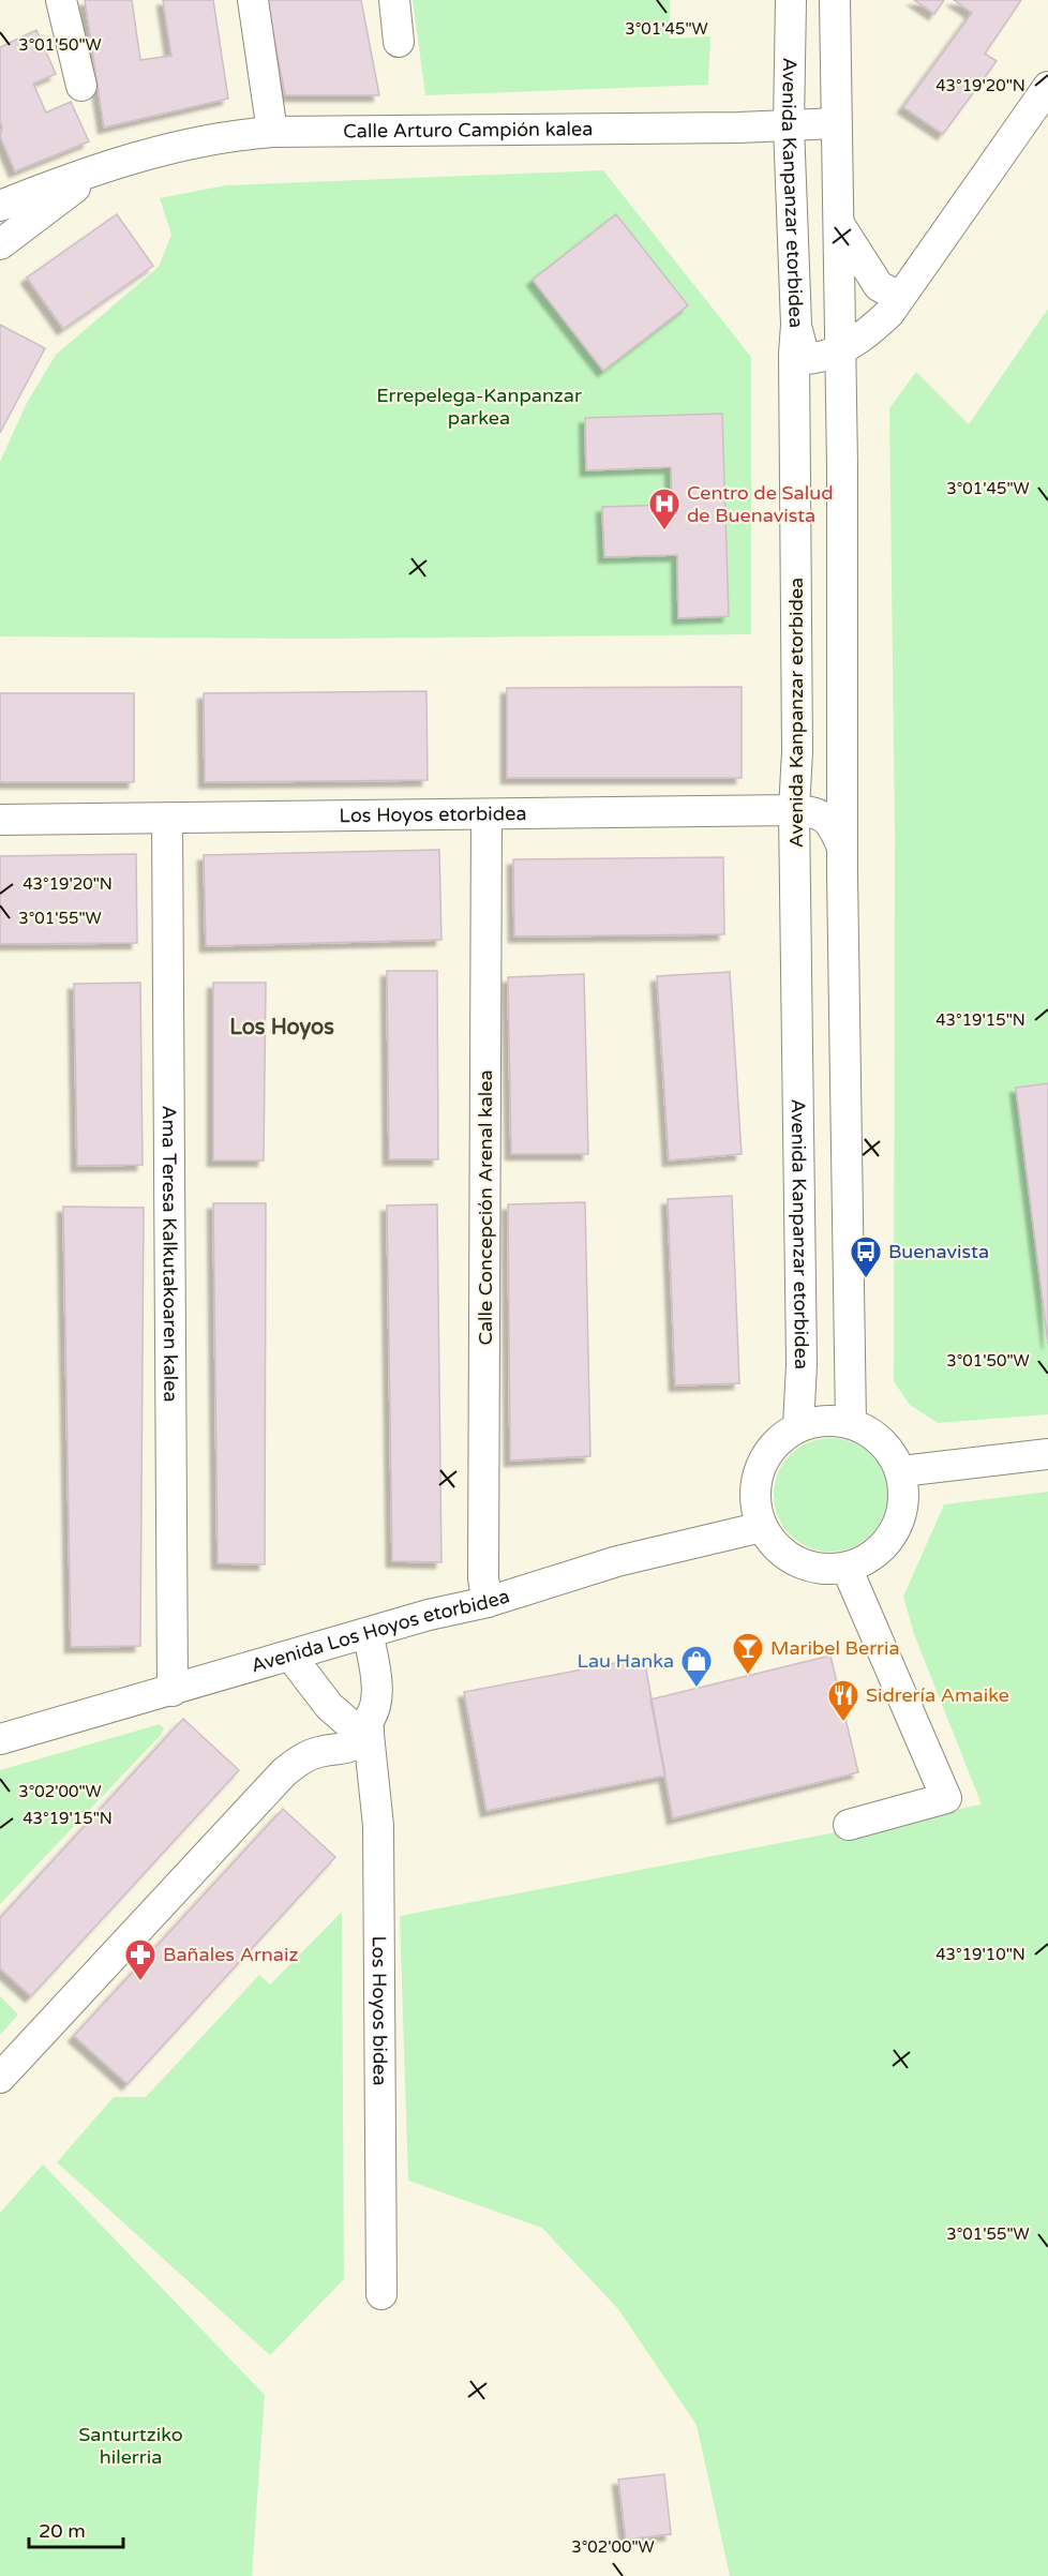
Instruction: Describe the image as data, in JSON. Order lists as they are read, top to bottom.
{
  "streets": {
    "street": [
      "Calle Arturo Campión kalea",
      "Avenida Kanpanzar etorbidea",
      "Los Hoyos etorbidea",
      "Calle Concepción Arenal kalea",
      "Ama Teresa Kalkutakoaren kalea",
      "Avenida Los Hoyos etorbidea",
      "Los Hoyos bidea"
    ]
  },
  "crossings": [
    ["Calle Arturo Campión kalea", "Avenida Kanpanzar etorbidea"],
    ["Avenida Kanpanzar etorbidea", "Los Hoyos etorbidea"],
    ["Avenida Kanpanzar etorbidea", "Avenida Los Hoyos etorbidea"],
    ["Los Hoyos etorbidea", "Calle Concepción Arenal kalea"],
    ["Los Hoyos etorbidea", "Ama Teresa Kalkutakoaren kalea"],
    ["Calle Concepción Arenal kalea", "Avenida Los Hoyos etorbidea"],
    ["Ama Teresa Kalkutakoaren kalea", "Avenida Los Hoyos etorbidea"]
  ],
  "districts": ["Los Hoyos"],
  "parks": ["Errepelega-Kanpanzar parkea", "Santurtziko hilerria"],
  "places": {
    "hospital": ["Centro de Salud de Buenavista"],
    "bus stop": ["Buenavista"],
    "bar": ["Maribel Berria"],
    "shop": ["Lau Hanka"],
    "restaurant": ["Sidrería Amaike"],
    "pharmacy": ["Bañales Arnaiz"]
  },
  "scale_bar": "20 m",
  "coordinates": [
    "3°01'45\"W",
    "3°01'50\"W",
    "43°19'20\"N",
    "3°01'55\"W",
    "43°19'15\"N",
    "3°02'00\"W",
    "43°19'10\"N"
  ]
}
